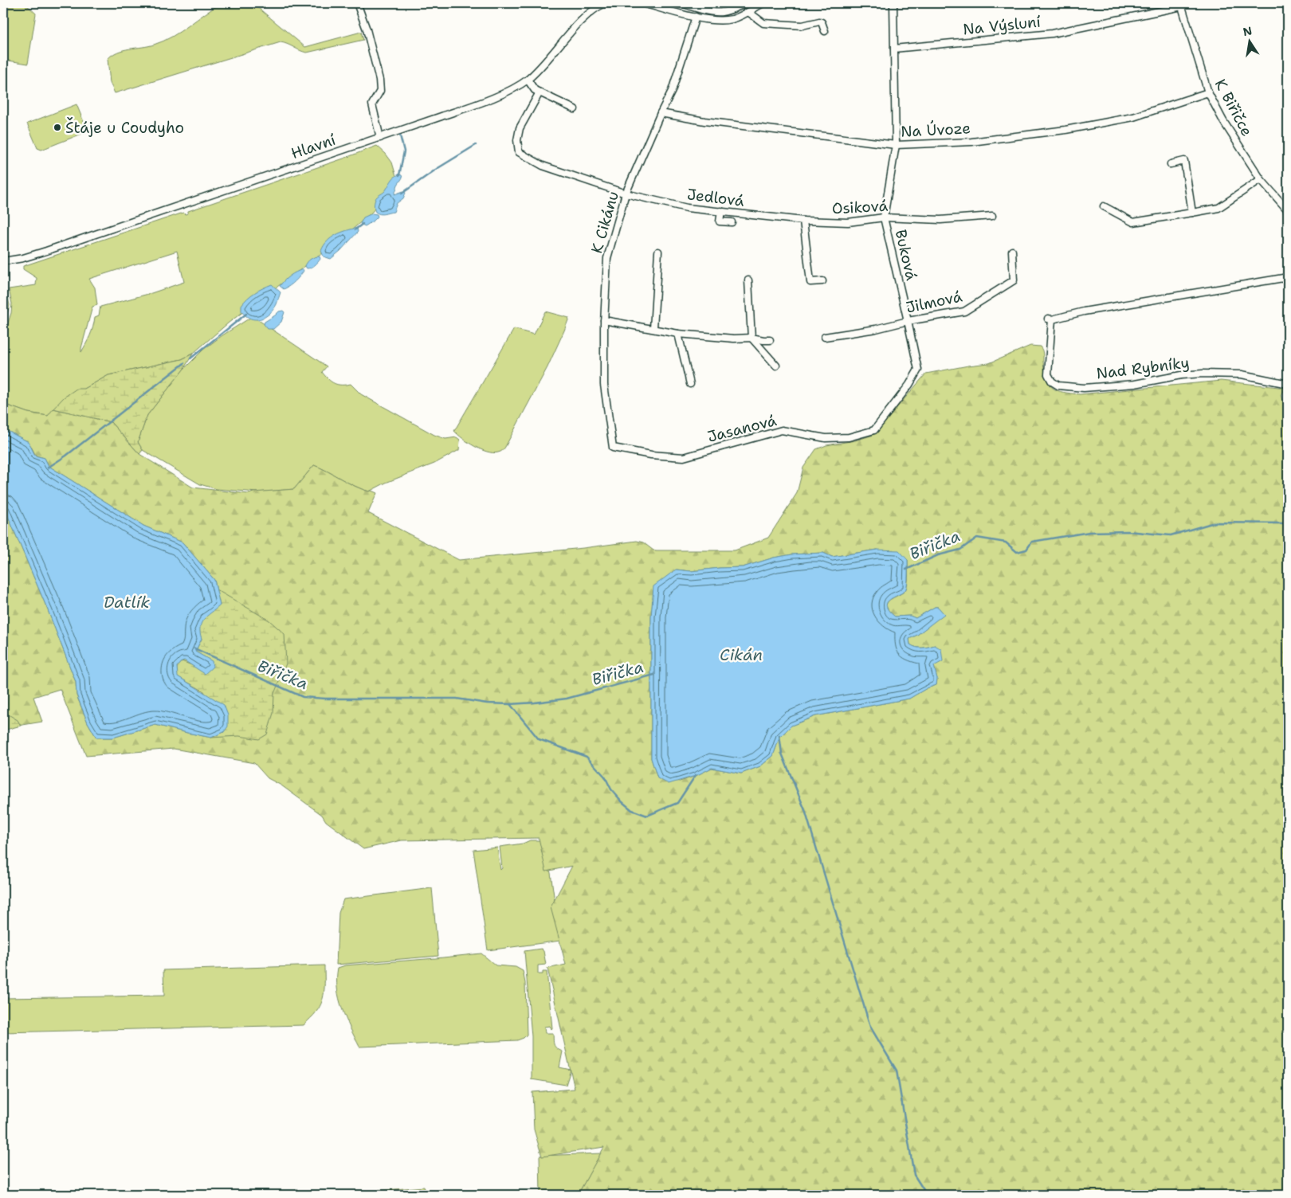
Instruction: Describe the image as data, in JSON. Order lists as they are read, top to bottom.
{
  "streets": {
    "street": [
      "Na Výsluní",
      "K Biřičce",
      "Na Úvoze",
      "Hlavní",
      "Jedlová",
      "Osiková",
      "K Cikánu",
      "Buková",
      "Jilmová",
      "Nad Rybníky",
      "Jasanová"
    ]
  },
  "crossings": [
    ["Na Výsluní", "K Biřičce"],
    ["Na Výsluní", "Buková"],
    ["K Biřičce", "Na Úvoze"],
    ["Na Úvoze", "K Cikánu"],
    ["Na Úvoze", "Buková"],
    ["Jedlová", "Osiková"],
    ["Jedlová", "K Cikánu"],
    ["Osiková", "Buková"],
    ["K Cikánu", "Jasanová"],
    ["Buková", "Jilmová"],
    ["Buková", "Jasanová"]
  ],
  "water": ["Biřička", "Datlík", "Cikán"],
  "places": ["Štáje u Coudyho"],
  "north": "top"
}
